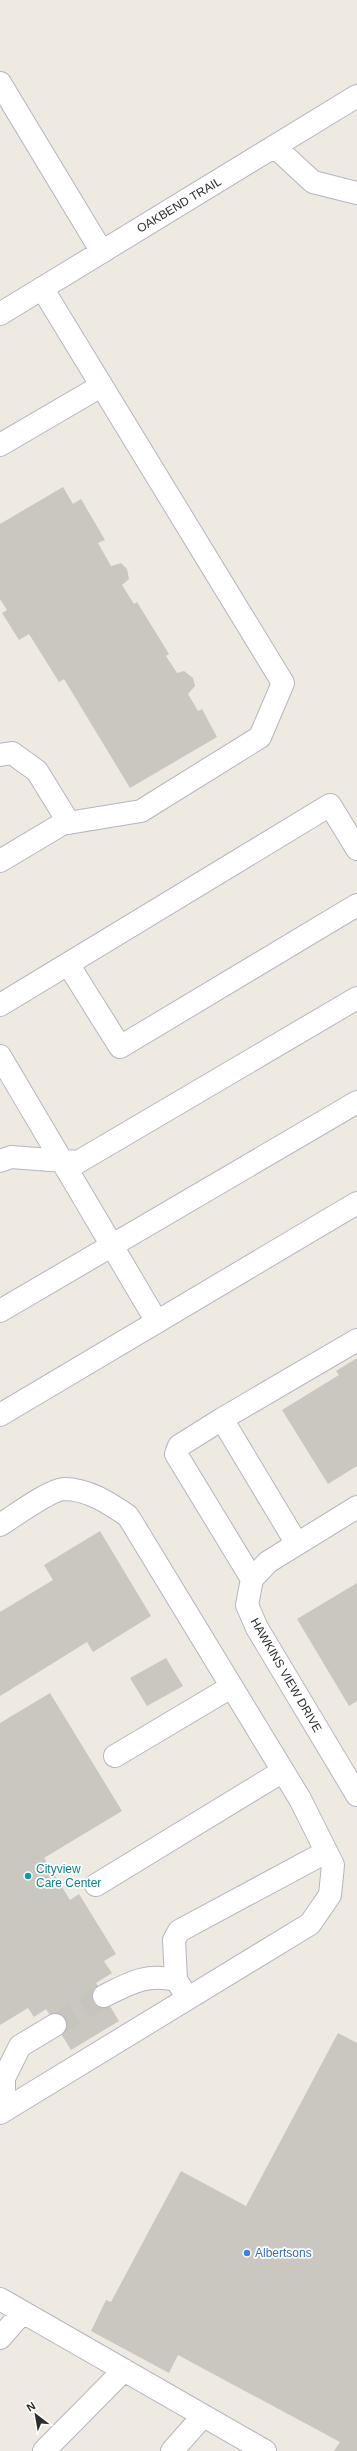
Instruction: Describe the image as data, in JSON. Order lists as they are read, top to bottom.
{
  "streets": {
    "street": ["OAKBEND TRAIL", "HAWKINS VIEW DRIVE"]
  },
  "places": ["Cityview Care Center", "Albertsons"],
  "north": "top left"
}
